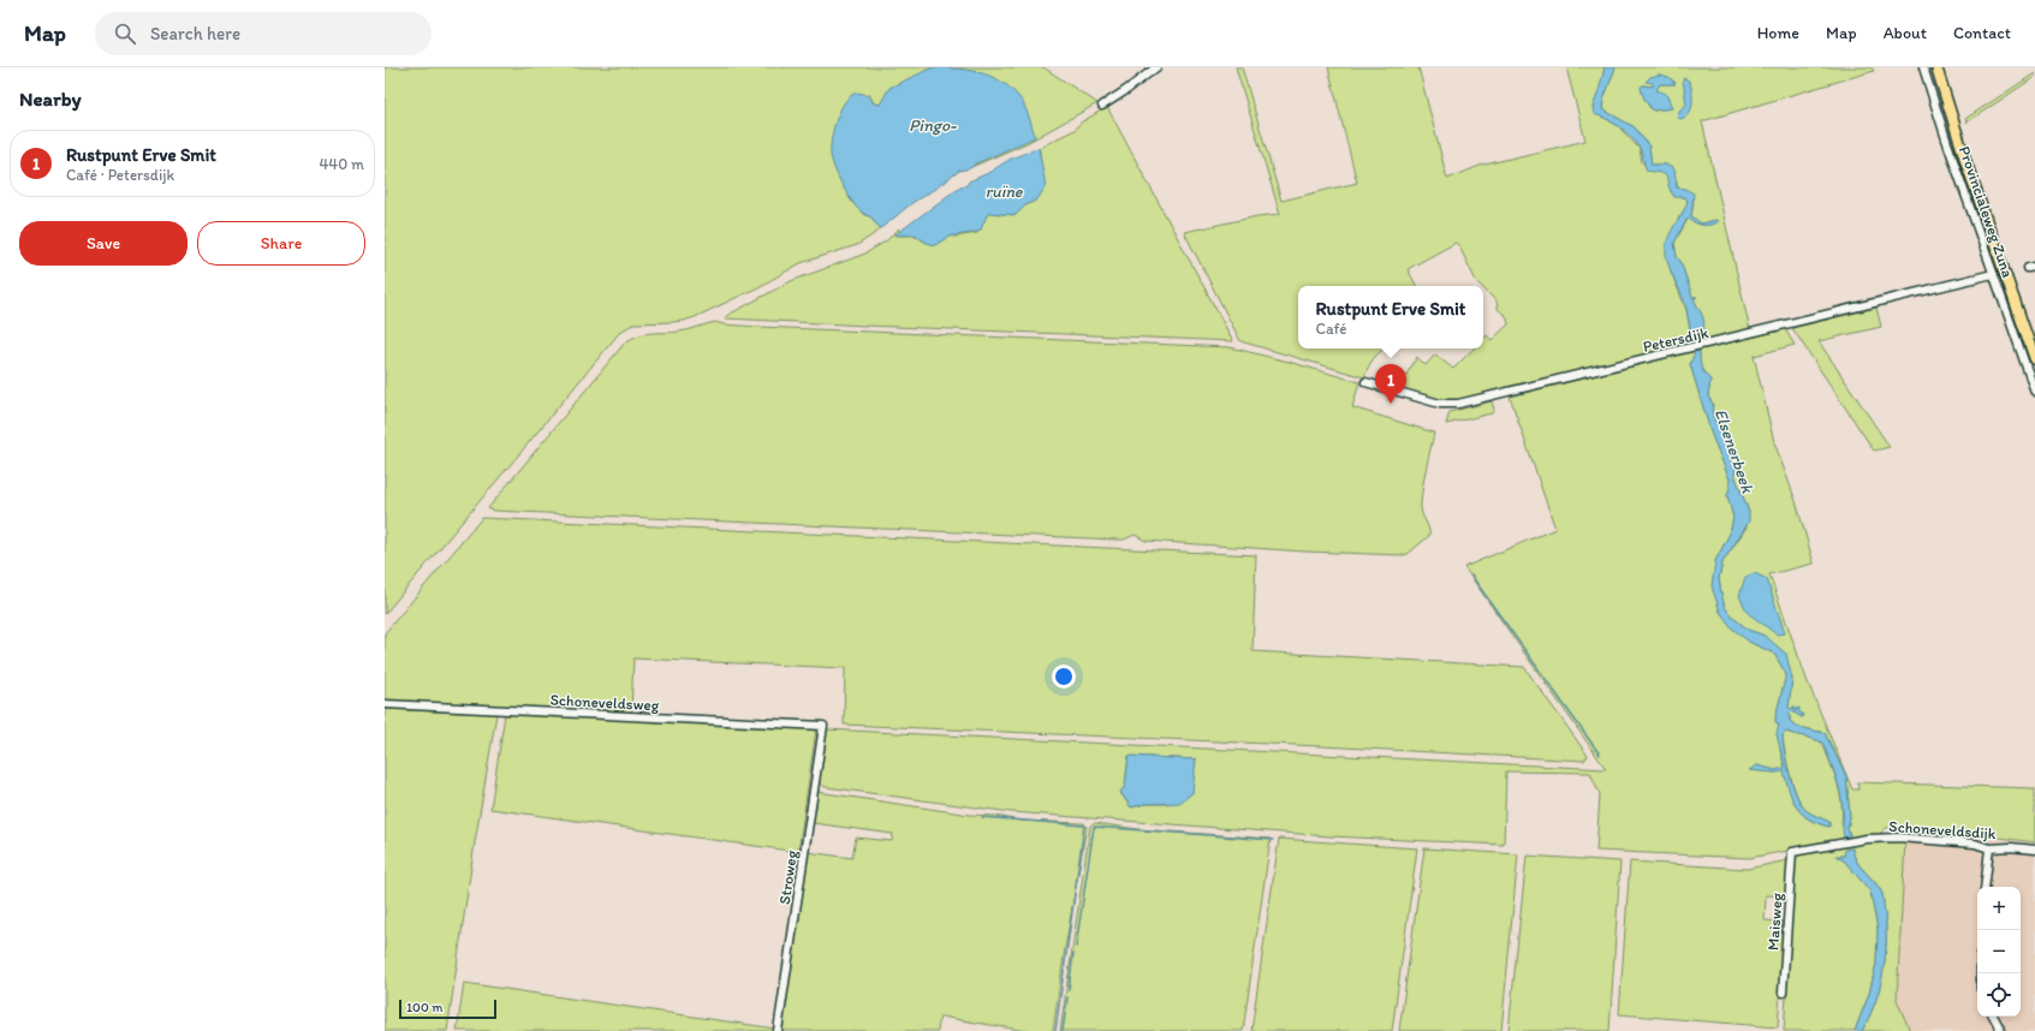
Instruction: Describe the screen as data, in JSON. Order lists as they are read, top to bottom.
{
  "streets": {
    "main road": ["Provincialeweg Zuna"],
    "street": [
      "Petersdijk",
      "Schoneveldsweg",
      "Schoneveldsdijk",
      "Stroweg",
      "Maisweg"
    ]
  },
  "crossings": [
    ["Provincialeweg Zuna", "Petersdijk"],
    ["Schoneveldsweg", "Stroweg"],
    ["Schoneveldsdijk", "Maisweg"]
  ],
  "water": ["Pingo-", "ruïne", "Elsenerbeek"],
  "scale_bar": "100 m",
  "page": {
    "header": "Map",
    "search": "Search here",
    "nav": [
      "Home",
      "Map",
      "About",
      "Contact"
    ],
    "heading": "Nearby",
    "list": [
      {
        "mark": "1",
        "name": "Rustpunt Erve Smit",
        "note": "Café · Petersdijk",
        "value": "440 m"
      }
    ],
    "buttons": ["Save", "Share"],
    "popup": ["Rustpunt Erve Smit", "Café"],
    "pins": "1",
    "map_buttons": ["+", "−"],
    "scale": "100 m"
  }
}
